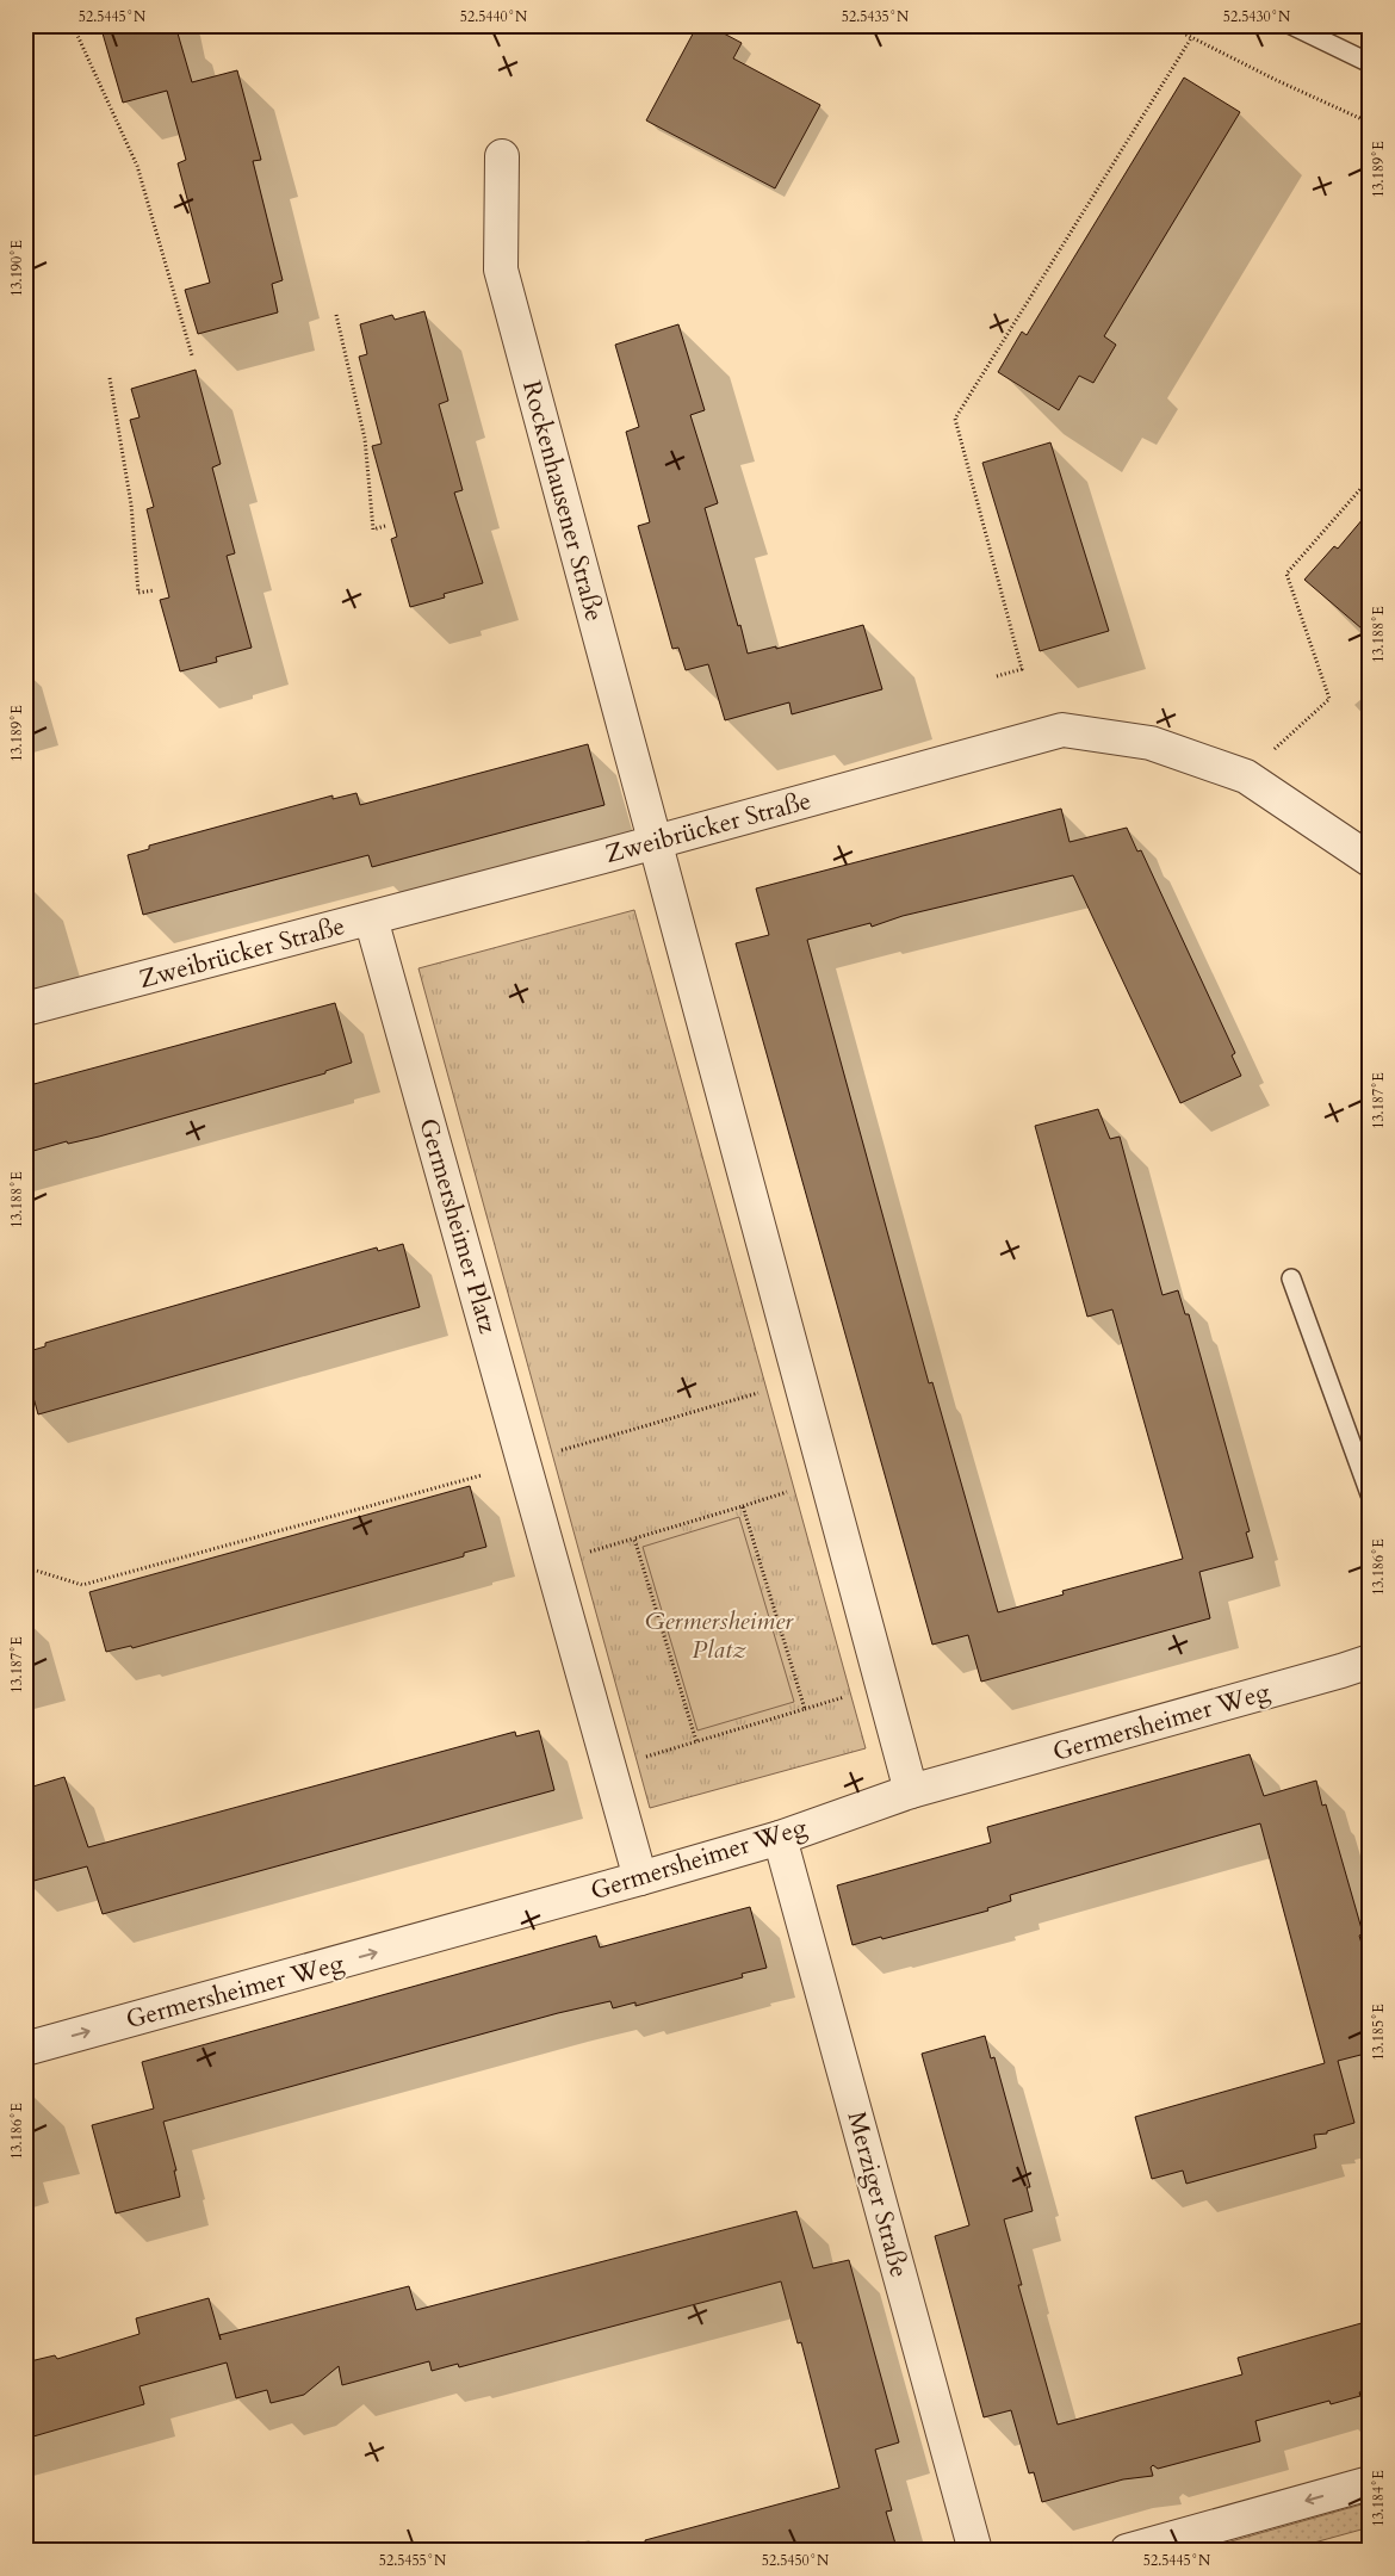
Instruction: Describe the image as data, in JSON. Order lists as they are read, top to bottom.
{
  "streets": {
    "street": [
      "Rockenhausener Straße",
      "Zweibrücker Straße",
      "Germersheimer Platz",
      "Germersheimer Weg",
      "Merziger Straße"
    ]
  },
  "crossings": [
    ["Rockenhausener Straße", "Zweibrücker Straße"],
    ["Zweibrücker Straße", "Germersheimer Platz"],
    ["Germersheimer Platz", "Germersheimer Weg"],
    ["Germersheimer Weg", "Merziger Straße"]
  ],
  "one_way": ["Germersheimer Weg"],
  "parks": ["Germersheimer Platz"],
  "coordinates": [
    "52.5445°N",
    "52.5440°N",
    "52.5435°N",
    "52.5430°N",
    "13.189°E",
    "13.190°E",
    "13.188°E",
    "13.187°E",
    "13.186°E",
    "13.185°E",
    "13.184°E",
    "52.5455°N",
    "52.5450°N"
  ]
}
